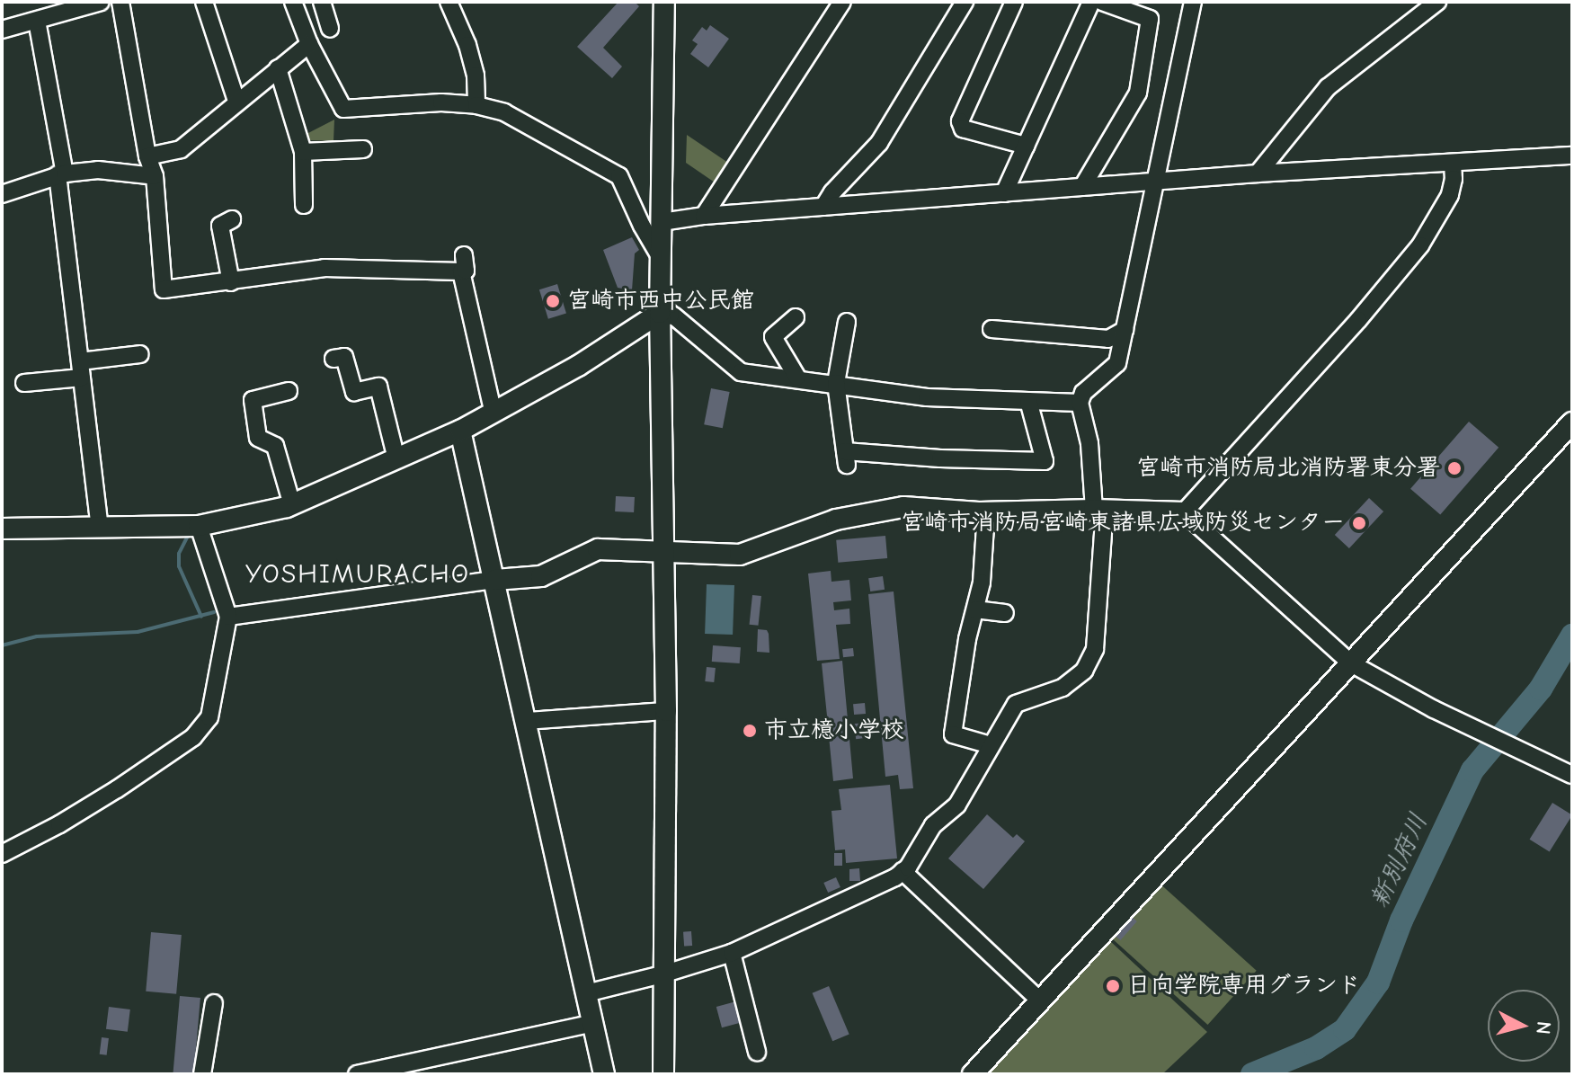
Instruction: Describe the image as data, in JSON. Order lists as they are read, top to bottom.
{
  "districts": ["YOSHIMURACHO"],
  "water": ["新別府川"],
  "places": [
    "宮崎市西中公民館",
    "宮崎市消防局北消防署東分署",
    "宮崎市消防局宮崎東諸県広域防災センター",
    "市立檍小学校",
    "日向学院専用グランド"
  ],
  "north": "right"
}
